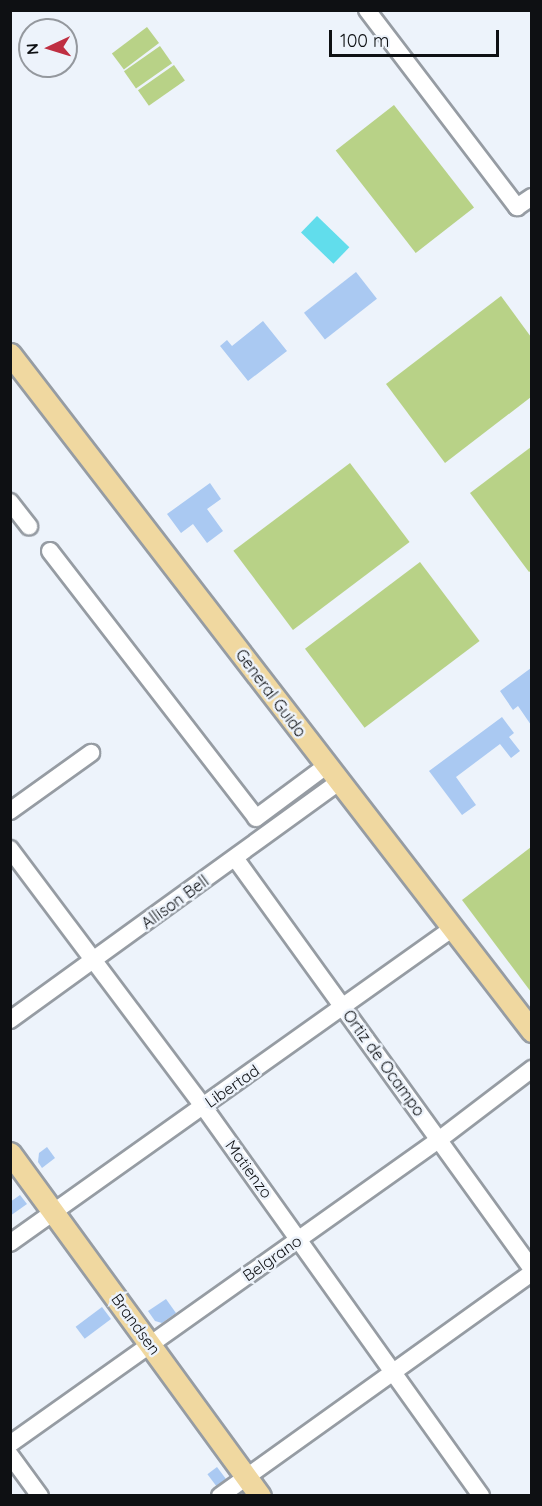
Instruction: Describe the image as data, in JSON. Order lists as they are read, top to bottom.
{
  "streets": {
    "main road": ["General Guido", "Brandsen"],
    "street": [
      "Allison Bell",
      "Ortiz de Ocampo",
      "Libertad",
      "Matienzo",
      "Belgrano"
    ]
  },
  "crossings": [
    ["General Guido", "Allison Bell"],
    ["General Guido", "Libertad"],
    ["Allison Bell", "Ortiz de Ocampo"],
    ["Allison Bell", "Matienzo"],
    ["Ortiz de Ocampo", "Libertad"],
    ["Ortiz de Ocampo", "Belgrano"],
    ["Libertad", "Matienzo"],
    ["Libertad", "Brandsen"],
    ["Matienzo", "Belgrano"],
    ["Belgrano", "Brandsen"]
  ],
  "scale_bar": "100 m",
  "north": "left"
}
